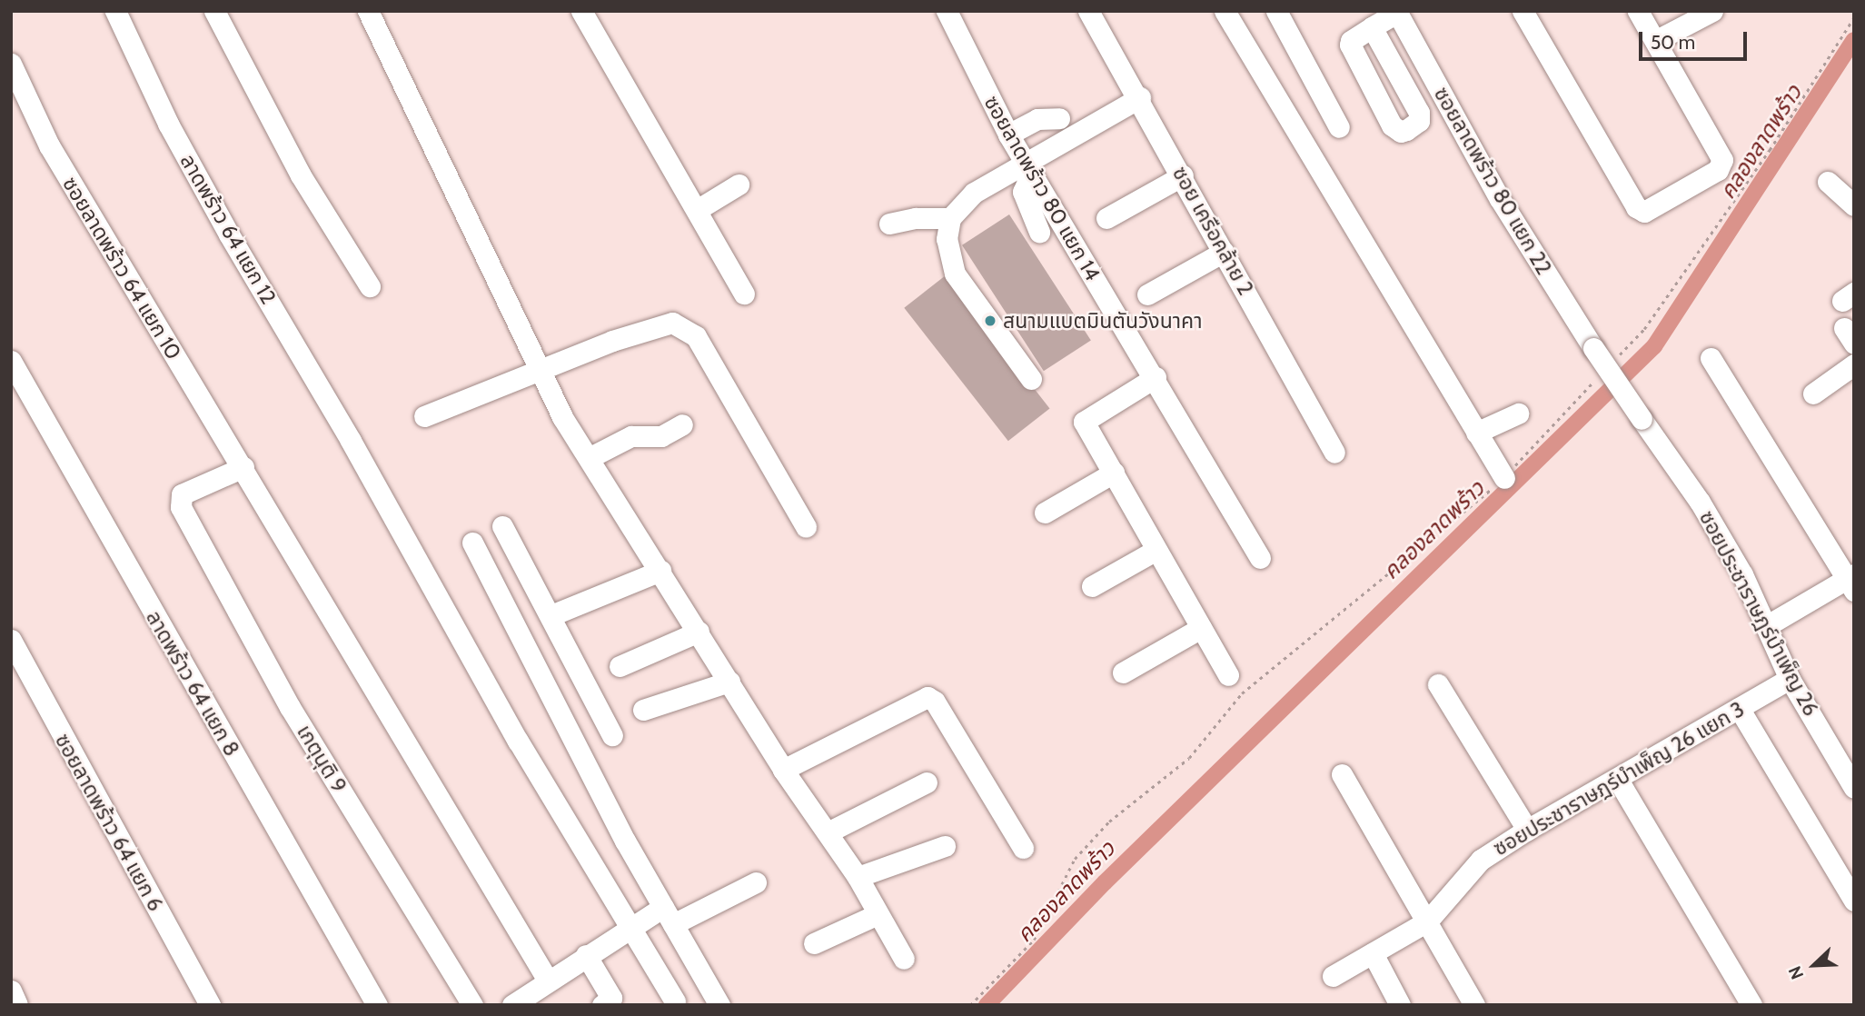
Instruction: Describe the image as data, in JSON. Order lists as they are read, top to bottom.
{
  "streets": {
    "street": [
      "ซอยลาดพร้าว 80 แยก 22",
      "ซอยลาดพร้าว 80 แยก 14",
      "ลาดพร้าว 64 แยก 12",
      "ซอย เครือคล้าย 2",
      "ซอยลาดพร้าว 64 แยก 10",
      "ซอยประชาราษฎร์บำเพ็ญ 26",
      "ลาดพร้าว 64 แยก 8",
      "เกตุนุติ 9",
      "ซอยประชาราษฎร์บำเพ็ญ 26 แยก 3",
      "ซอยลาดพร้าว 64 แยก 6"
    ]
  },
  "crossings": [
    ["ซอยลาดพร้าว 80 แยก 22", "ซอยประชาราษฎร์บำเพ็ญ 26"],
    ["ซอยลาดพร้าว 64 แยก 10", "เกตุนุติ 9"],
    ["ซอยประชาราษฎร์บำเพ็ญ 26", "ซอยประชาราษฎร์บำเพ็ญ 26 แยก 3"]
  ],
  "water": ["คลองลาดพร้าว"],
  "places": ["สนามแบตมินตันวังนาคา"],
  "scale_bar": "50 m",
  "north": "bottom left"
}
